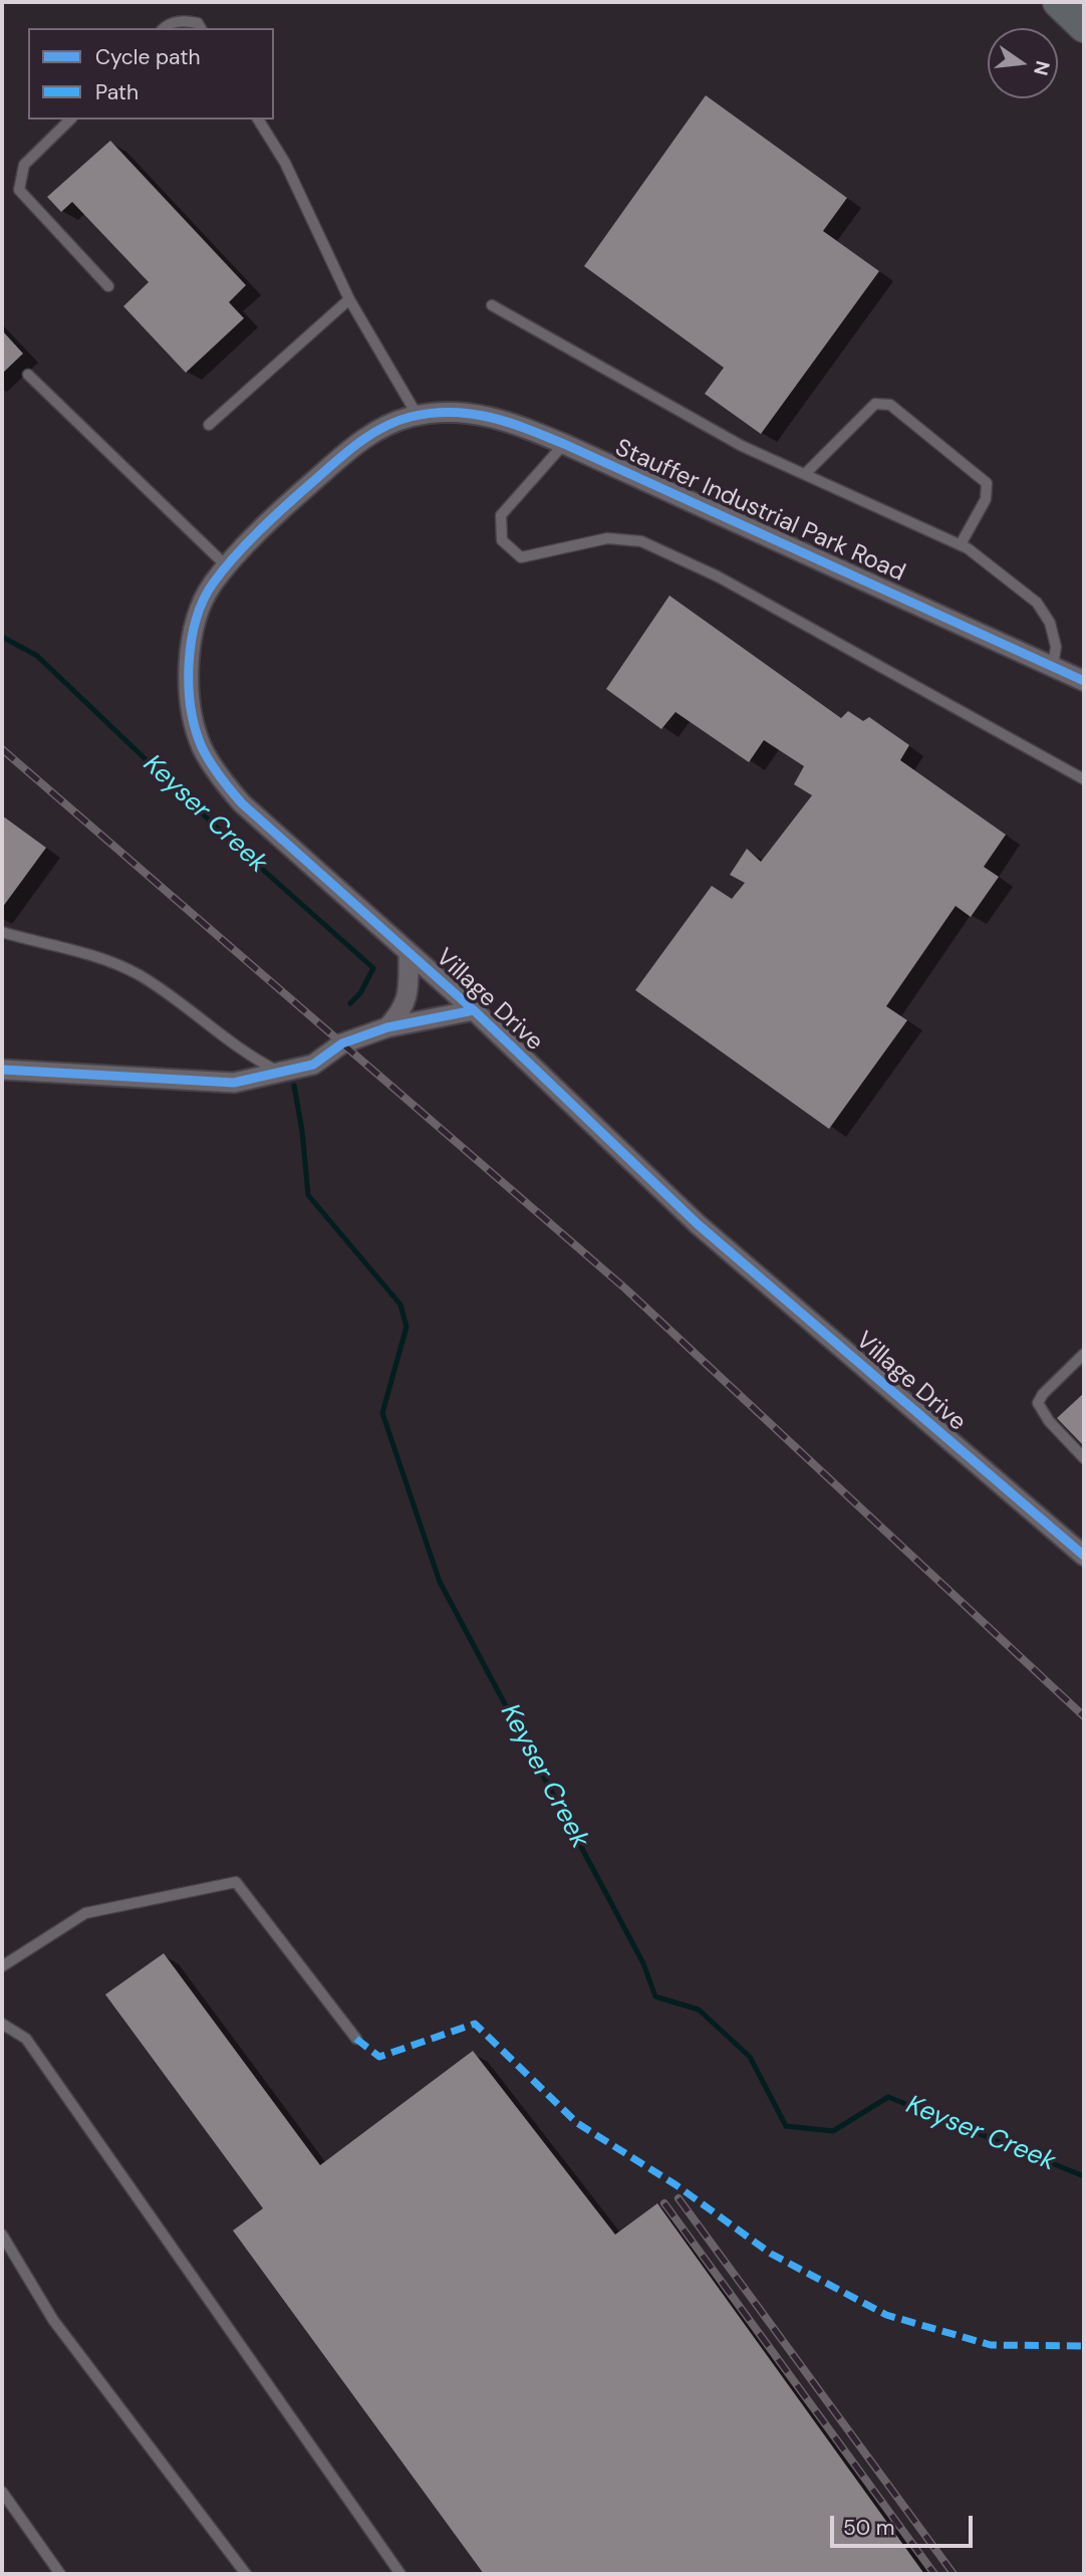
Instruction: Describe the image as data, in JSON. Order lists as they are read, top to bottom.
{
  "streets": {
    "street": ["Stauffer Industrial Park Road", "Village Drive"]
  },
  "crossings": [
    ["Stauffer Industrial Park Road", "Village Drive"]
  ],
  "water": ["Keyser Creek"],
  "legend": ["Cycle path", "Path"],
  "scale_bar": "50 m",
  "north": "right"
}
